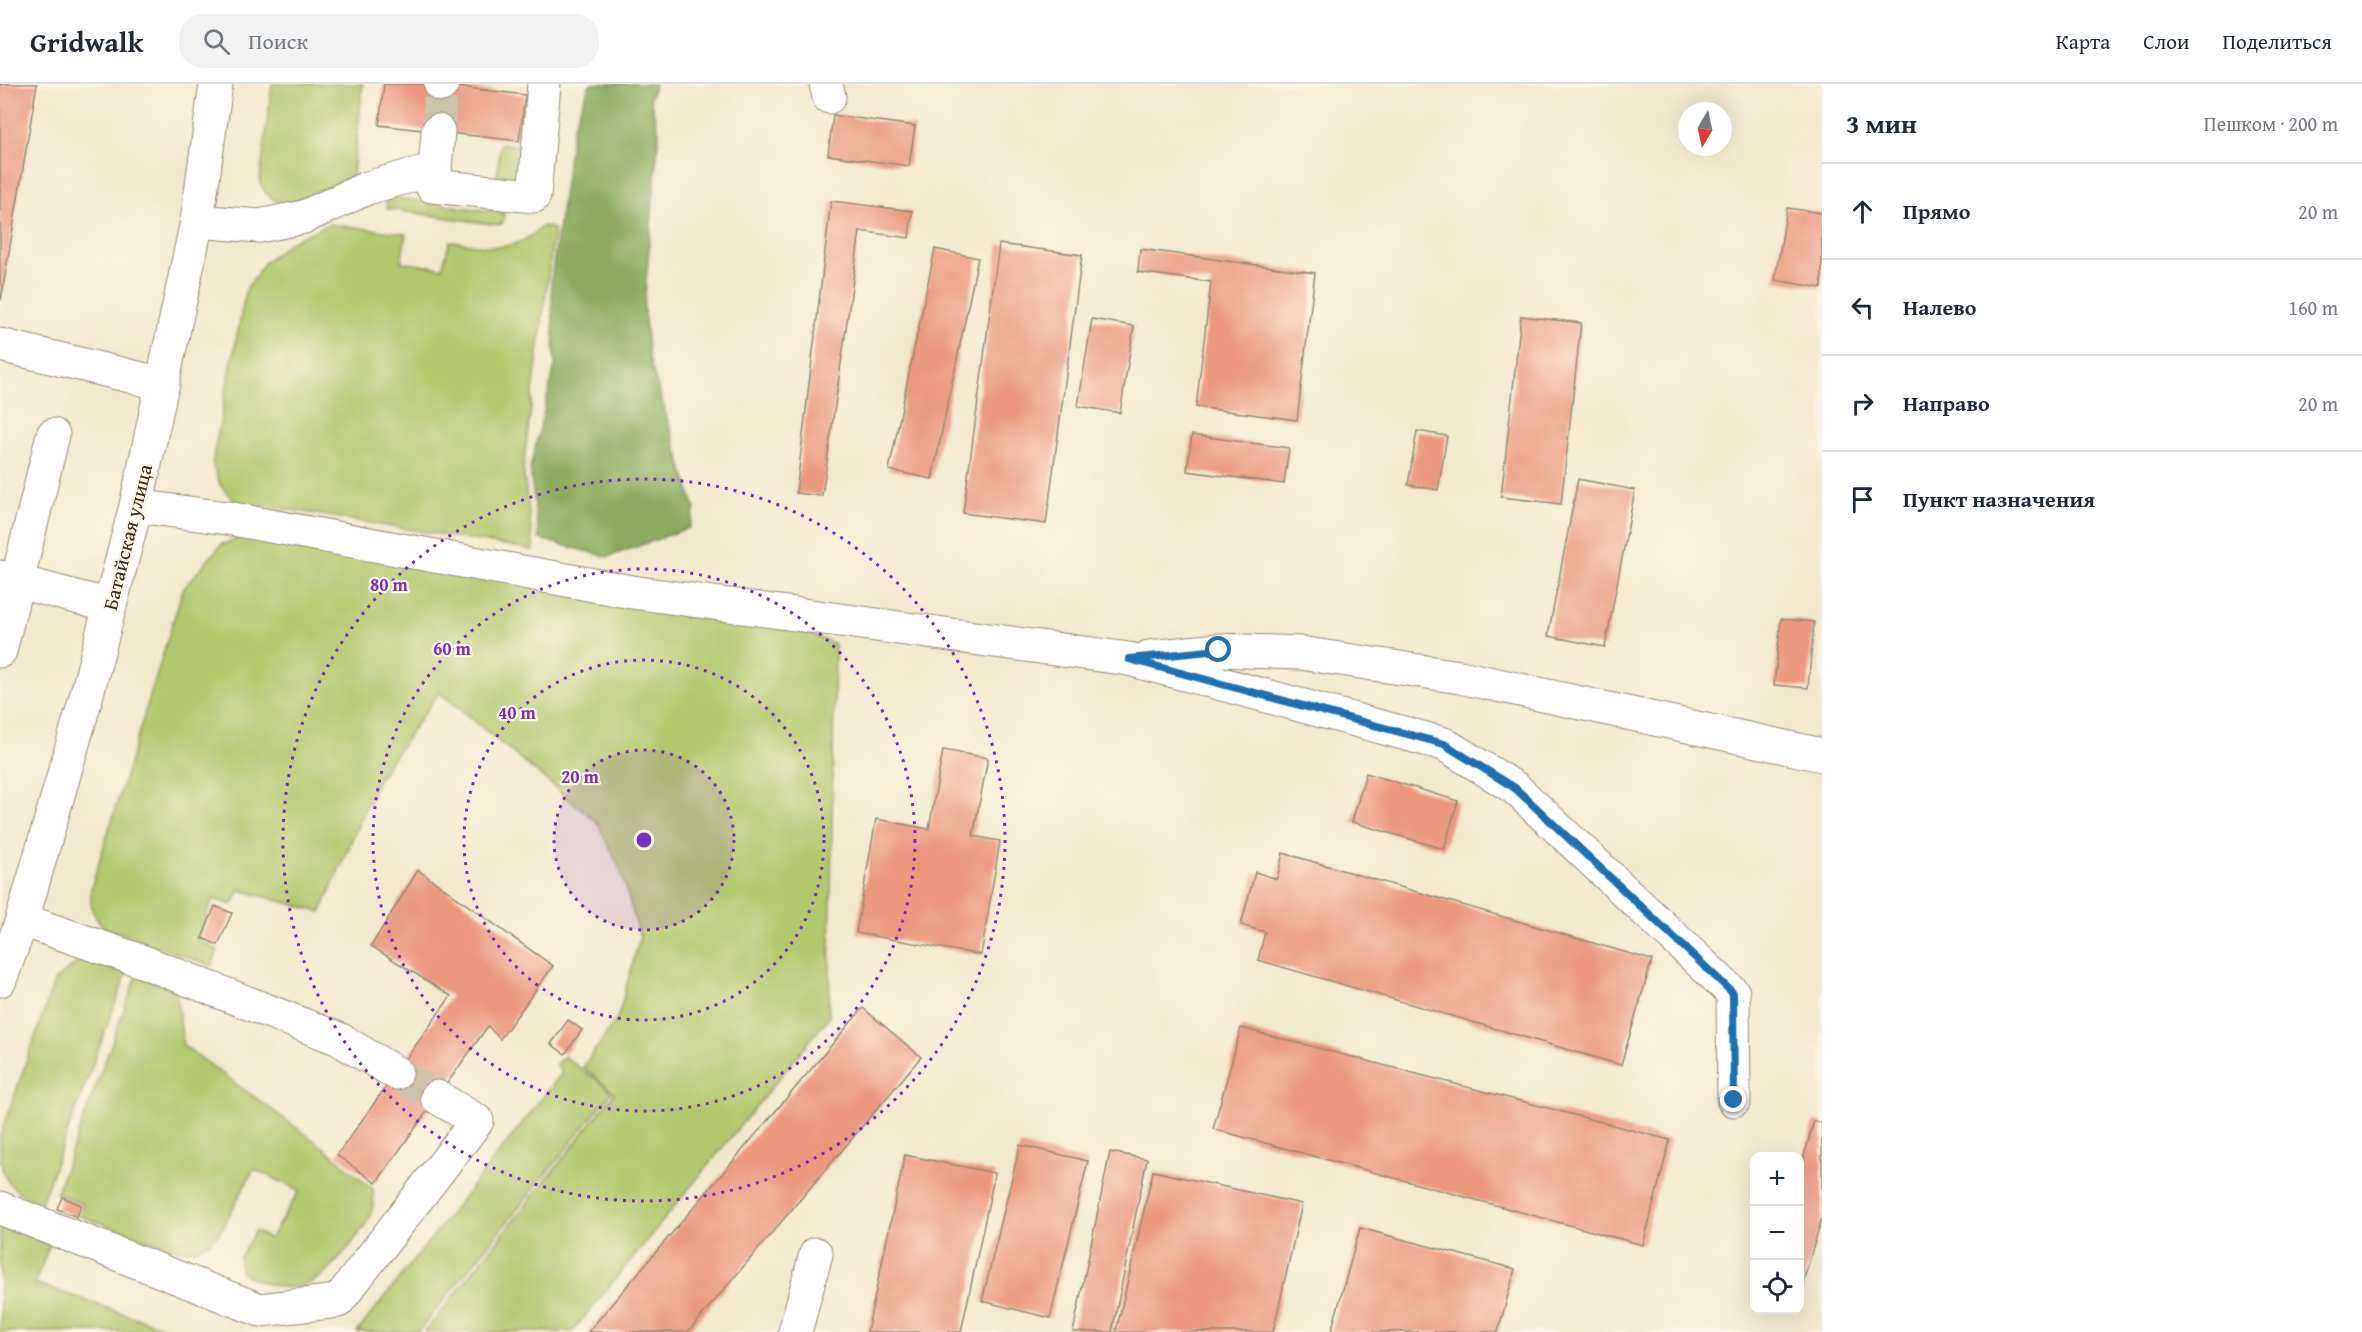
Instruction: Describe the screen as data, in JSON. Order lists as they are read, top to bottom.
{
  "streets": {
    "main road": ["Батайская улица"]
  },
  "north": "bottom",
  "page": {
    "header": "Gridwalk",
    "search": "Поиск",
    "nav": ["Карта", "Слои", "Поделиться"],
    "heading": ["3 мин", "Пешком · 200 m"],
    "list": [
      ["Прямо", "20 m"],
      ["Налево", "160 m"],
      ["Направо", "20 m"],
      "Пункт назначения"
    ],
    "map_buttons": ["+", "−"]
  },
  "rings": [
    "80 m",
    "60 m",
    "40 m",
    "20 m"
  ]
}
